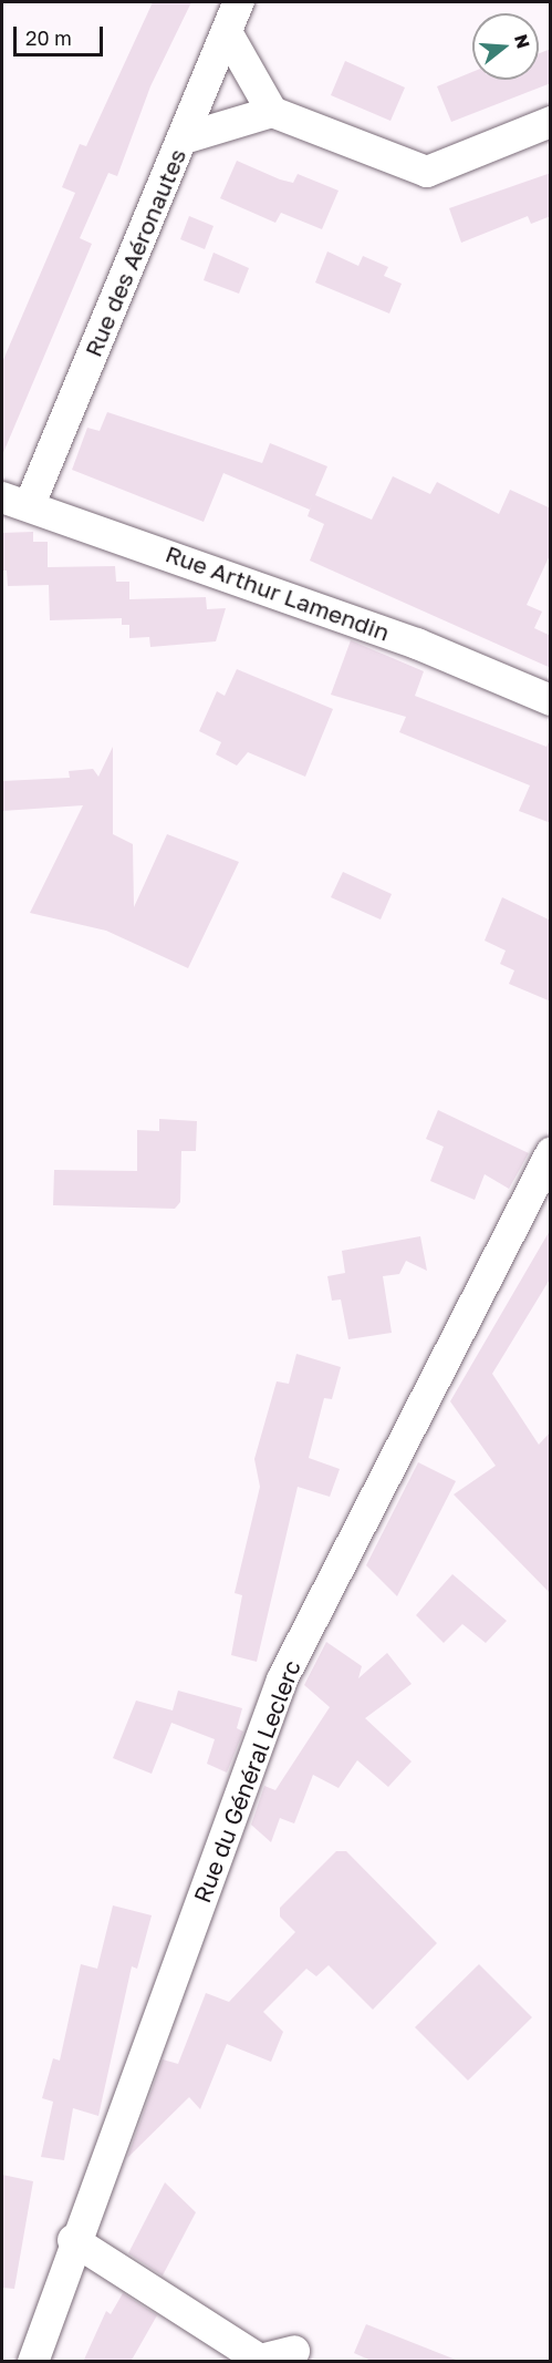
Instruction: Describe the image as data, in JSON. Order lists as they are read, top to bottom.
{
  "streets": {
    "street": ["Rue des Aéronautes", "Rue Arthur Lamendin", "Rue du Général Leclerc"]
  },
  "crossings": [
    ["Rue des Aéronautes", "Rue Arthur Lamendin"]
  ],
  "scale_bar": "20 m",
  "north": "right"
}
